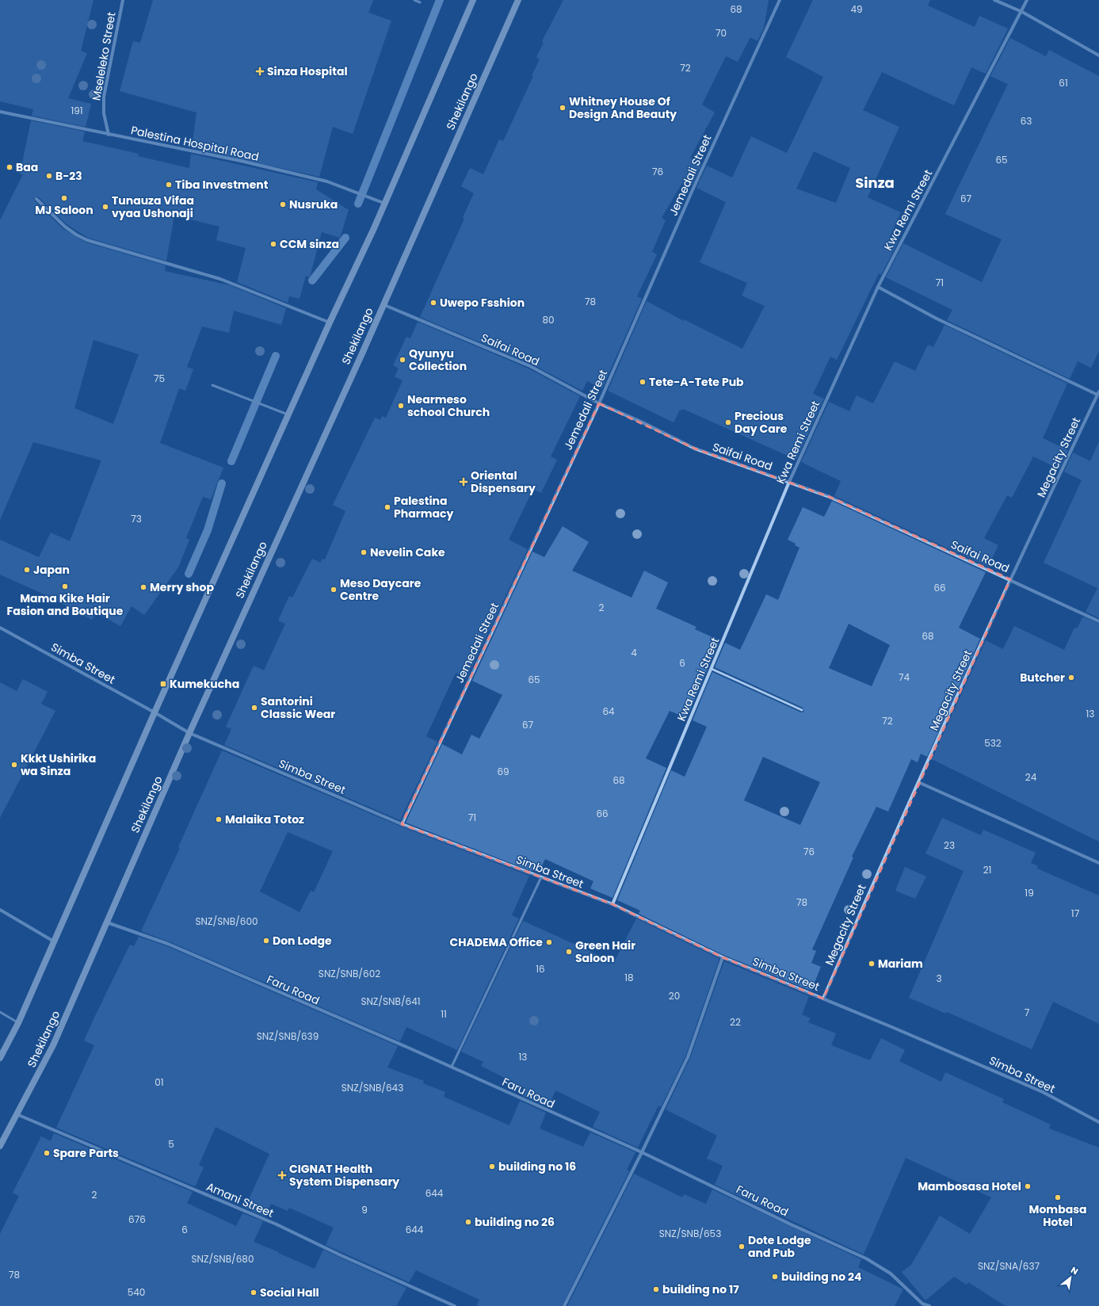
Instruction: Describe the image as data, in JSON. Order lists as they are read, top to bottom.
{
  "streets": {
    "main road": ["Shekilango"],
    "street": [
      "Mseleleko Street",
      "Palestina Hospital Road",
      "Jemedali Street",
      "Kwa Remi Street",
      "Saifai Road",
      "Megacity Street",
      "Simba Street",
      "Faru Road",
      "Amani Street"
    ]
  },
  "crossings": [
    ["Mseleleko Street", "Palestina Hospital Road"],
    ["Shekilango", "Saifai Road"],
    ["Shekilango", "Simba Street"],
    ["Shekilango", "Faru Road"],
    ["Shekilango", "Amani Street"],
    ["Jemedali Street", "Saifai Road"],
    ["Jemedali Street", "Simba Street"],
    ["Kwa Remi Street", "Saifai Road"],
    ["Kwa Remi Street", "Simba Street"],
    ["Saifai Road", "Megacity Street"],
    ["Megacity Street", "Simba Street"]
  ],
  "districts": ["Sinza"],
  "places": {
    "health": ["Sinza Hospital", "Oriental Dispensary", "CIGNAT Health System Dispensary"],
    "other": [
      "Whitney House Of Design And Beauty",
      "Baa",
      "B-23",
      "Tiba Investment",
      "MJ Saloon",
      "Nusruka",
      "Tunauza Vifaa vyaa Ushonaji",
      "CCM sinza",
      "Uwepo Fsshion",
      "Qyunyu Collection",
      "Tete-A-Tete Pub",
      "Nearmeso school Church",
      "Precious Day Care",
      "Palestina Pharmacy",
      "Nevelin Cake",
      "Japan",
      "Mama Kike Hair Fasion and Boutique",
      "Merry shop",
      "Meso Daycare Centre",
      "Butcher",
      "Santorini Classic Wear",
      "Kkkt Ushirika wa Sinza",
      "Malaika Totoz",
      "Don Lodge",
      "CHADEMA Office",
      "Green Hair Saloon",
      "Mariam",
      "Spare Parts",
      "building no 16",
      "Mambosasa Hotel",
      "Mombasa Hotel",
      "building no 26",
      "Dote Lodge and Pub",
      "building no 24",
      "building no 17",
      "Social Hall"
    ],
    "transit": ["Kumekucha"]
  },
  "house_numbers": [
    "68",
    "49",
    "70",
    "72",
    "61",
    "191",
    "63",
    "65",
    "76",
    "67",
    "71",
    "78",
    "80",
    "75",
    "73",
    "66",
    "2",
    "68",
    "4",
    "6",
    "74",
    "65",
    "64",
    "13",
    "72",
    "67",
    "532",
    "69",
    "24",
    "68",
    "66",
    "71",
    "23",
    "76",
    "21",
    "19",
    "78",
    "17",
    "SNZ/SNB/600",
    "16",
    "SNZ/SNB/602",
    "18",
    "3",
    "20",
    "SNZ/SNB/641",
    "7",
    "11",
    "22",
    "SNZ/SNB/639",
    "13",
    "01",
    "SNZ/SNB/643",
    "5",
    "644",
    "2",
    "9",
    "676",
    "6",
    "644",
    "SNZ/SNB/653",
    "SNZ/SNB/680",
    "SNZ/SNA/637",
    "78",
    "540"
  ],
  "north": "top right"
}
